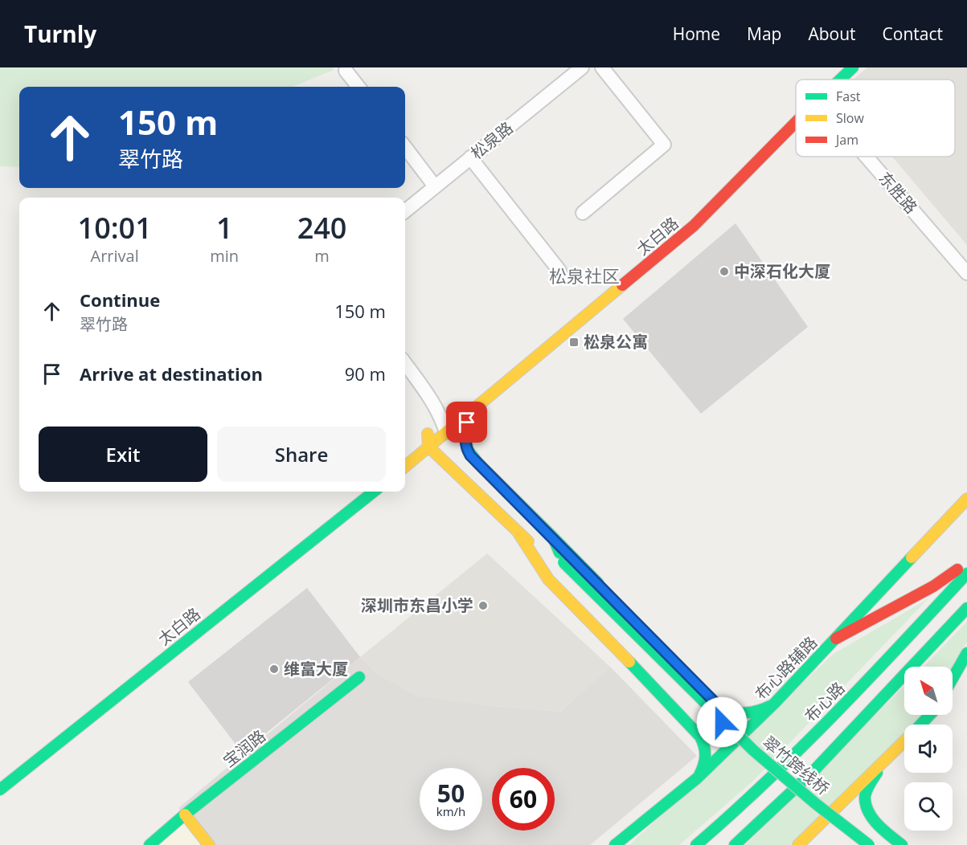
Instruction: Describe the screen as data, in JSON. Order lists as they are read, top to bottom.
{
  "streets": {
    "main road": [
      "太白路",
      "布心路辅路",
      "布心路",
      "宝润路",
      "翠竹跨线桥"
    ],
    "street": ["松泉路", "东胜路"]
  },
  "districts": ["松泉社区"],
  "places": {
    "other": ["中深石化大厦", "深圳市东昌小学", "维富大厦"],
    "transit": ["松泉公寓"]
  },
  "legend": ["Fast", "Slow", "Jam"],
  "north": "top left",
  "page": {
    "header": "Turnly",
    "nav": [
      "Home",
      "Map",
      "About",
      "Contact"
    ],
    "turn": ["150 m", "翠竹路"],
    "eta": [
      "10:01",
      "Arrival",
      "1",
      "min",
      "240",
      "m"
    ],
    "list": [
      {
        "name": "Continue",
        "note": "翠竹路",
        "value": "150 m"
      },
      {
        "name": "Arrive at destination",
        "value": "90 m"
      }
    ],
    "buttons": ["Exit", "Share"],
    "speed": "50 km/h",
    "limit": "60"
  }
}
